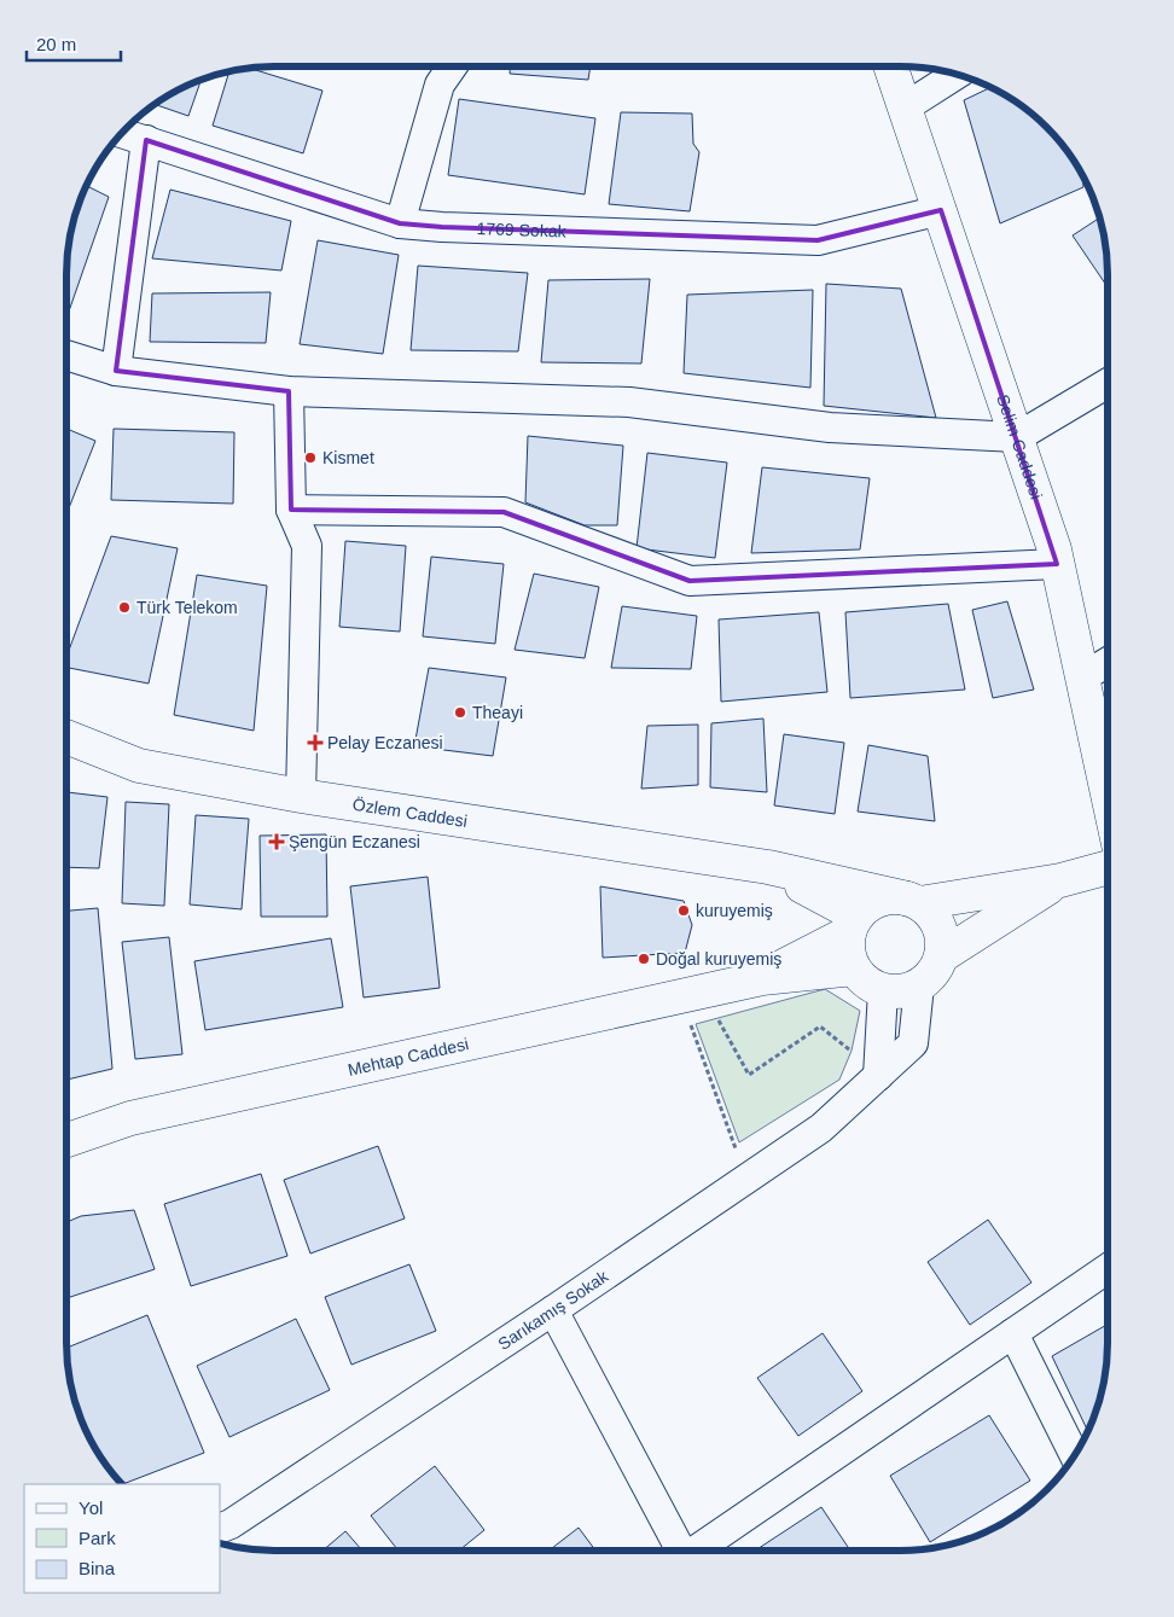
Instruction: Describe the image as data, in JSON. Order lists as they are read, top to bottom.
{
  "streets": {
    "main road": ["Selim Caddesi", "Özlem Caddesi", "Mehtap Caddesi"],
    "street": ["1769 Sokak", "Sarıkamış Sokak"]
  },
  "crossings": [
    ["1769 Sokak", "Selim Caddesi"],
    ["Özlem Caddesi", "Sarıkamış Sokak"]
  ],
  "places": {
    "other": [
      "Kismet",
      "Türk Telekom",
      "Theayi",
      "kuruyemiş",
      "Doğal kuruyemiş"
    ],
    "health": ["Pelay Eczanesi", "Şengün Eczanesi"]
  },
  "legend": ["Yol", "Park", "Bina"],
  "scale_bar": "20 m"
}
